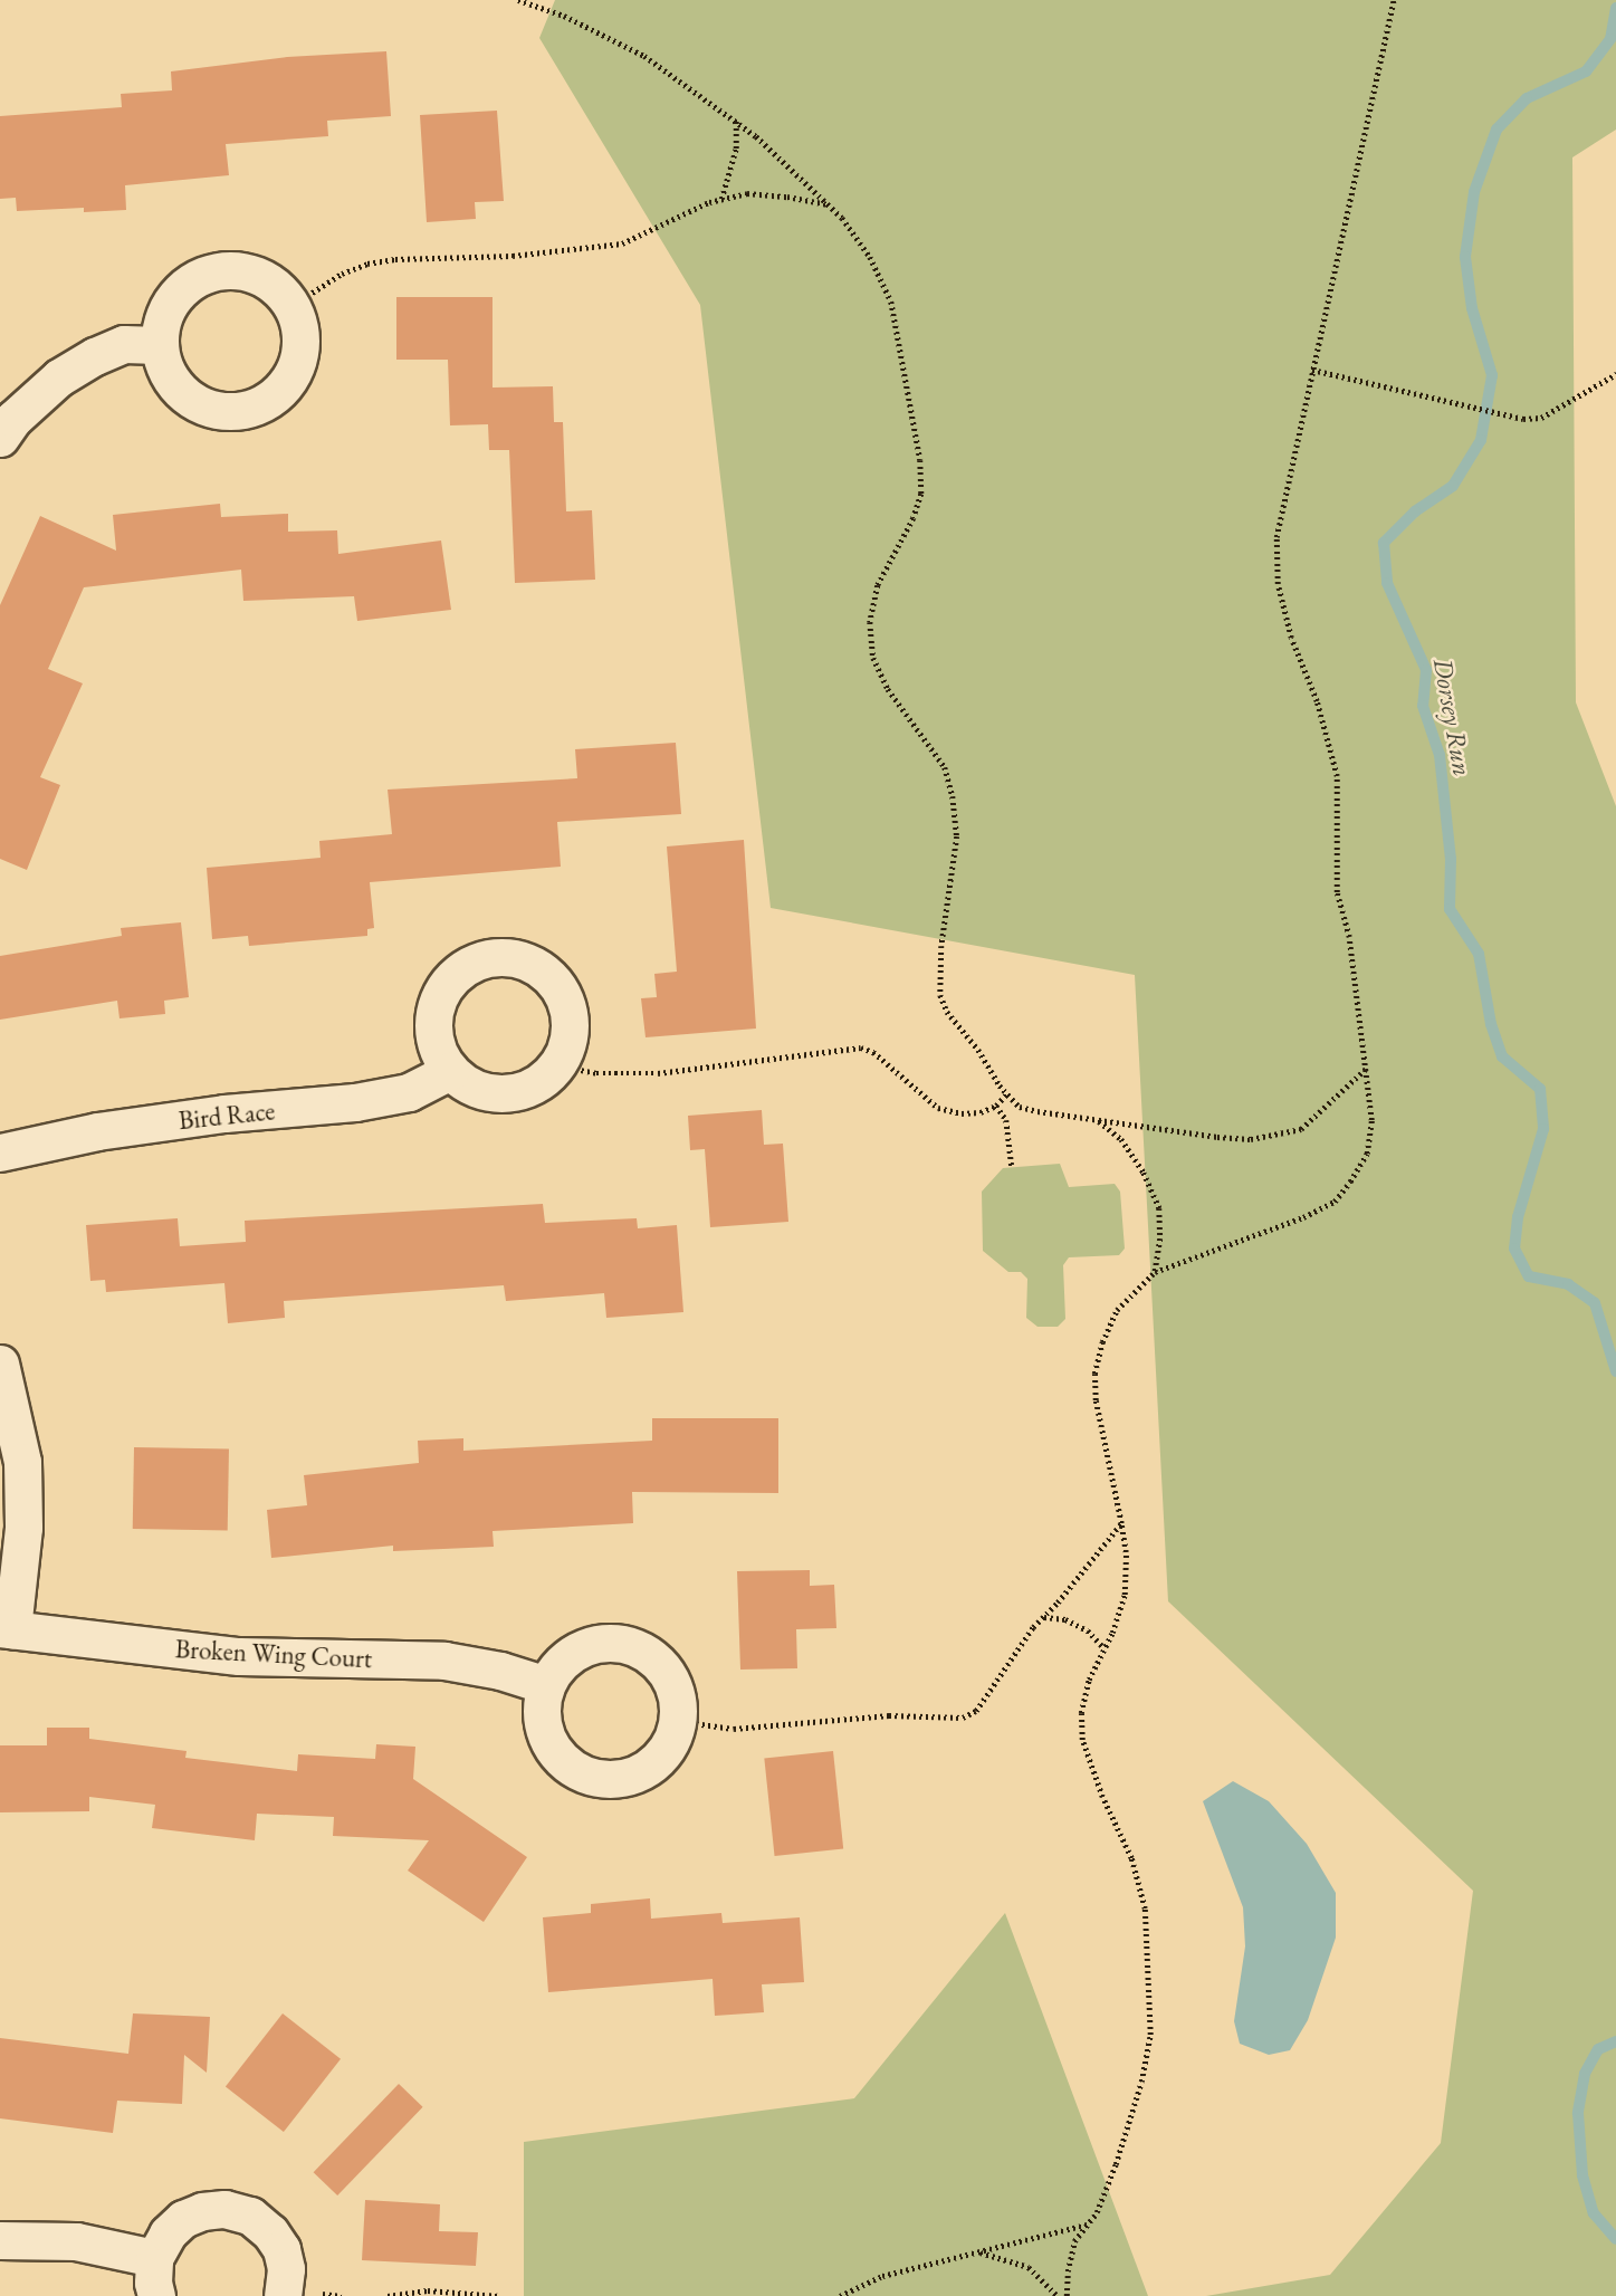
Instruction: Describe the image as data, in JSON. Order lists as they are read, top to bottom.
{
  "streets": {
    "street": ["Bird Race", "Broken Wing Court"]
  },
  "water": ["Dorsey Run"]
}
